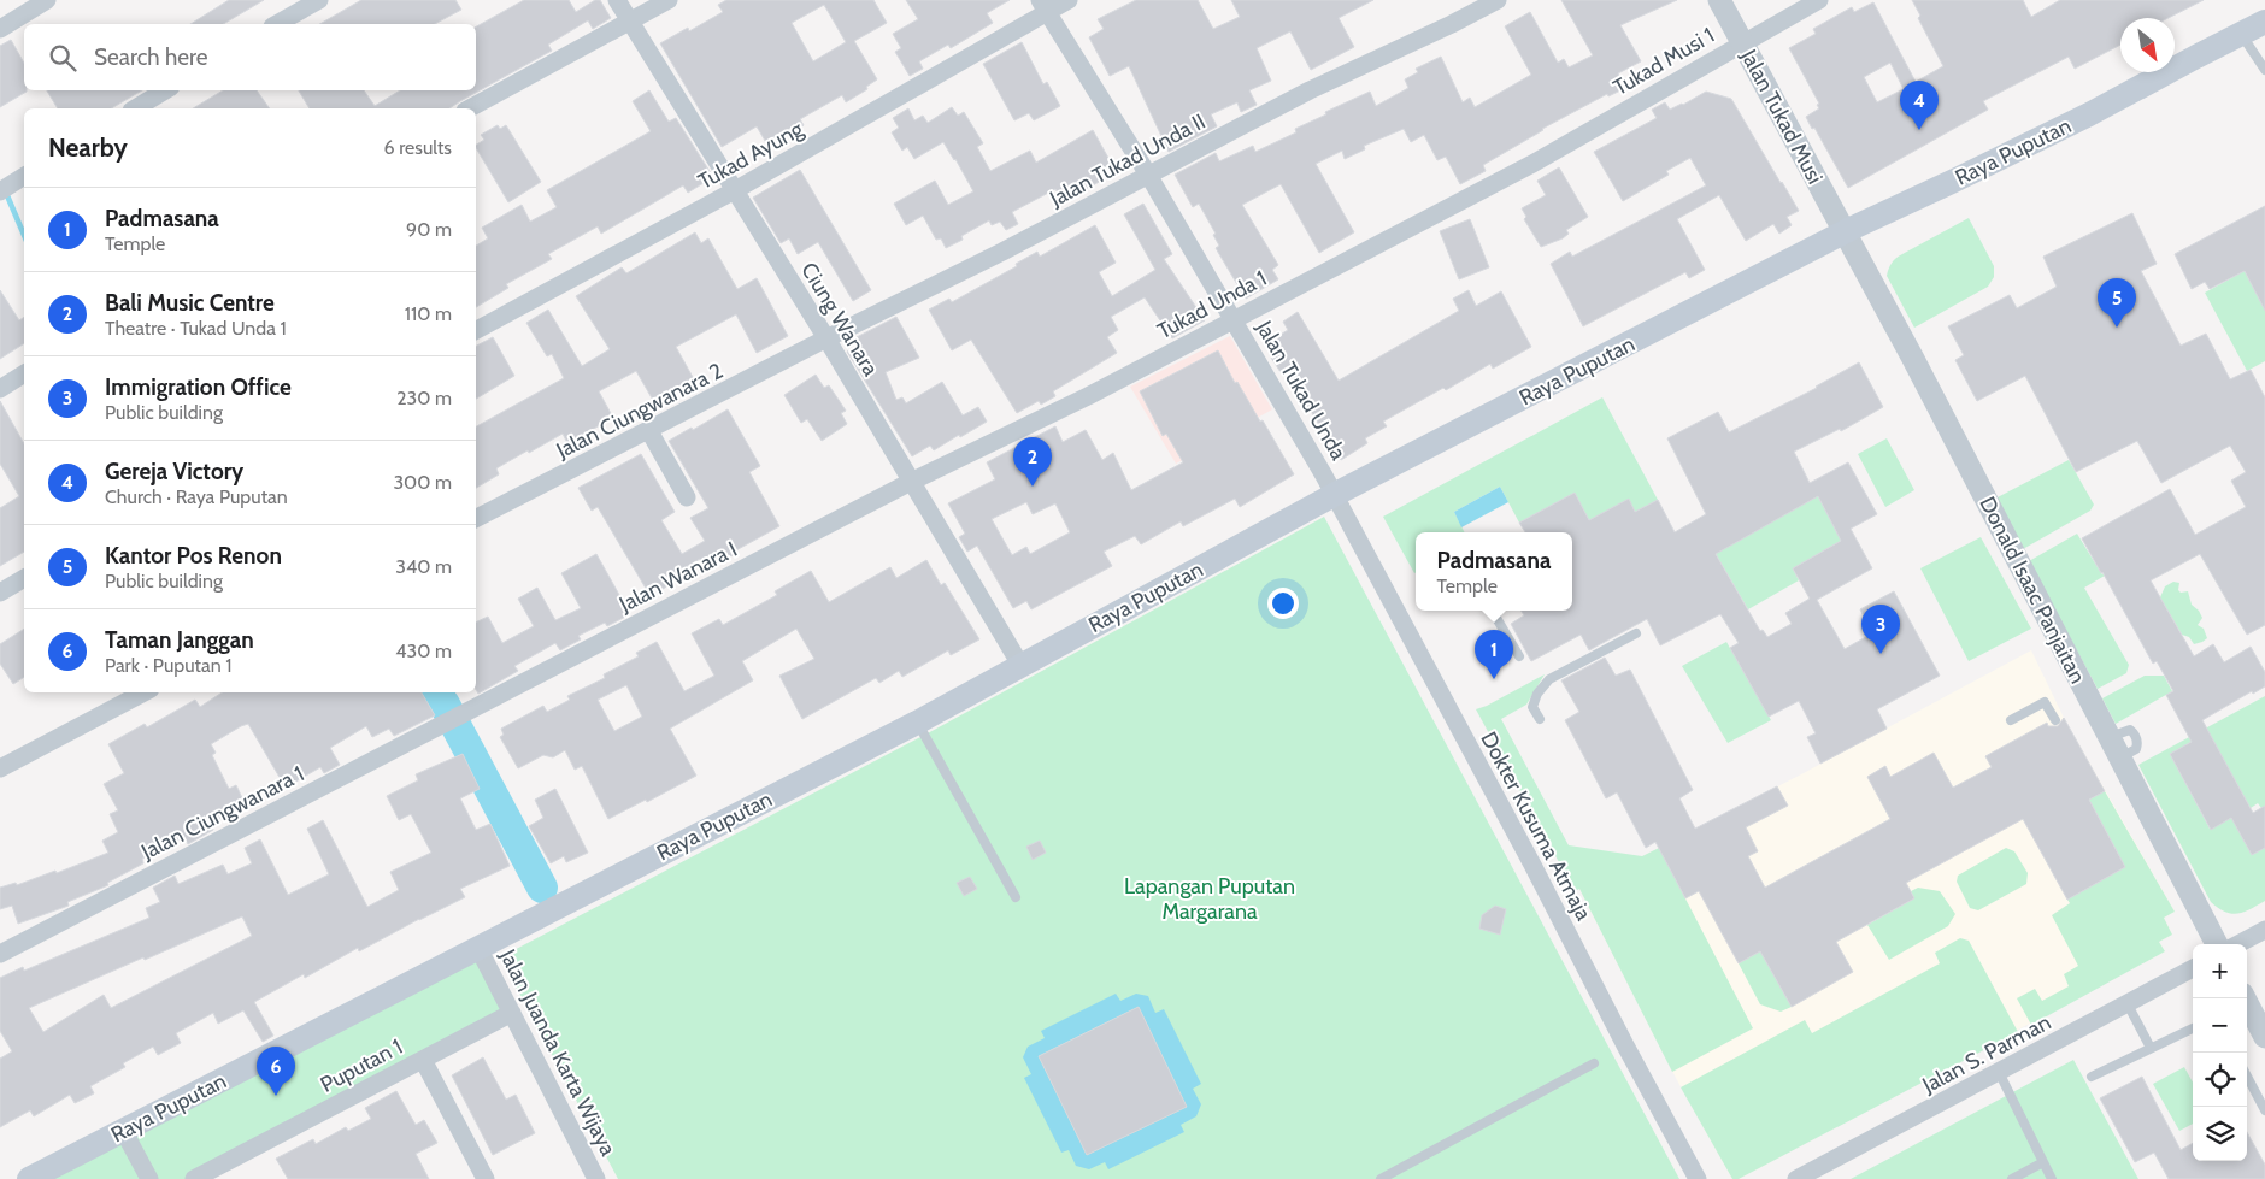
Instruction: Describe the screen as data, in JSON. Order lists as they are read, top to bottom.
{
  "streets": {
    "main road": ["Raya Puputan"],
    "street": [
      "Tukad Musi 1",
      "Jalan Tukad Musi",
      "Tukad Ayung",
      "Jalan Tukad Unda II",
      "Tukad Unda 1",
      "Ciung Wanara",
      "Jalan Tukad Unda",
      "Jalan Ciungwanara 2",
      "Jalan Wanara I",
      "Donald Isaac Panjaitan",
      "Jalan Ciungwanara 1",
      "Dokter Kusuma Atmaja",
      "Jalan Juanda Karta Wijaya",
      "Jalan S. Parman",
      "Puputan 1"
    ]
  },
  "crossings": [
    ["Tukad Musi 1", "Jalan Tukad Musi"],
    ["Tukad Musi 1", "Tukad Unda 1"],
    ["Jalan Tukad Musi", "Raya Puputan"],
    ["Jalan Tukad Musi", "Donald Isaac Panjaitan"],
    ["Raya Puputan", "Ciung Wanara"],
    ["Raya Puputan", "Jalan Tukad Unda"],
    ["Raya Puputan", "Donald Isaac Panjaitan"],
    ["Raya Puputan", "Dokter Kusuma Atmaja"],
    ["Raya Puputan", "Jalan Juanda Karta Wijaya"],
    ["Tukad Ayung", "Ciung Wanara"],
    ["Tukad Ayung", "Jalan Tukad Unda"],
    ["Jalan Tukad Unda II", "Ciung Wanara"],
    ["Jalan Tukad Unda II", "Jalan Tukad Unda"],
    ["Jalan Tukad Unda II", "Jalan Ciungwanara 2"],
    ["Tukad Unda 1", "Ciung Wanara"],
    ["Tukad Unda 1", "Jalan Tukad Unda"],
    ["Tukad Unda 1", "Jalan Wanara I"],
    ["Ciung Wanara", "Jalan Ciungwanara 2"],
    ["Ciung Wanara", "Jalan Wanara I"],
    ["Jalan Tukad Unda", "Dokter Kusuma Atmaja"],
    ["Jalan Wanara I", "Jalan Ciungwanara 1"],
    ["Jalan Juanda Karta Wijaya", "Puputan 1"]
  ],
  "parks": ["Lapangan Puputan Margarana"],
  "north": "bottom right",
  "page": {
    "search": "Search here",
    "pins": [
      "4",
      "5",
      "2",
      "3",
      "1",
      "6"
    ],
    "heading": ["Nearby", "6 results"],
    "list": [
      {
        "mark": "1",
        "name": "Padmasana",
        "note": "Temple",
        "value": "90 m"
      },
      {
        "mark": "2",
        "name": "Bali Music Centre",
        "note": "Theatre · Tukad Unda 1",
        "value": "110 m"
      },
      {
        "mark": "3",
        "name": "Immigration Office",
        "note": "Public building",
        "value": "230 m"
      },
      {
        "mark": "4",
        "name": "Gereja Victory",
        "note": "Church · Raya Puputan",
        "value": "300 m"
      },
      {
        "mark": "5",
        "name": "Kantor Pos Renon",
        "note": "Public building",
        "value": "340 m"
      },
      {
        "mark": "6",
        "name": "Taman Janggan",
        "note": "Park · Puputan 1",
        "value": "430 m"
      }
    ],
    "popup": ["Padmasana", "Temple"],
    "map_buttons": ["+", "−"]
  }
}
